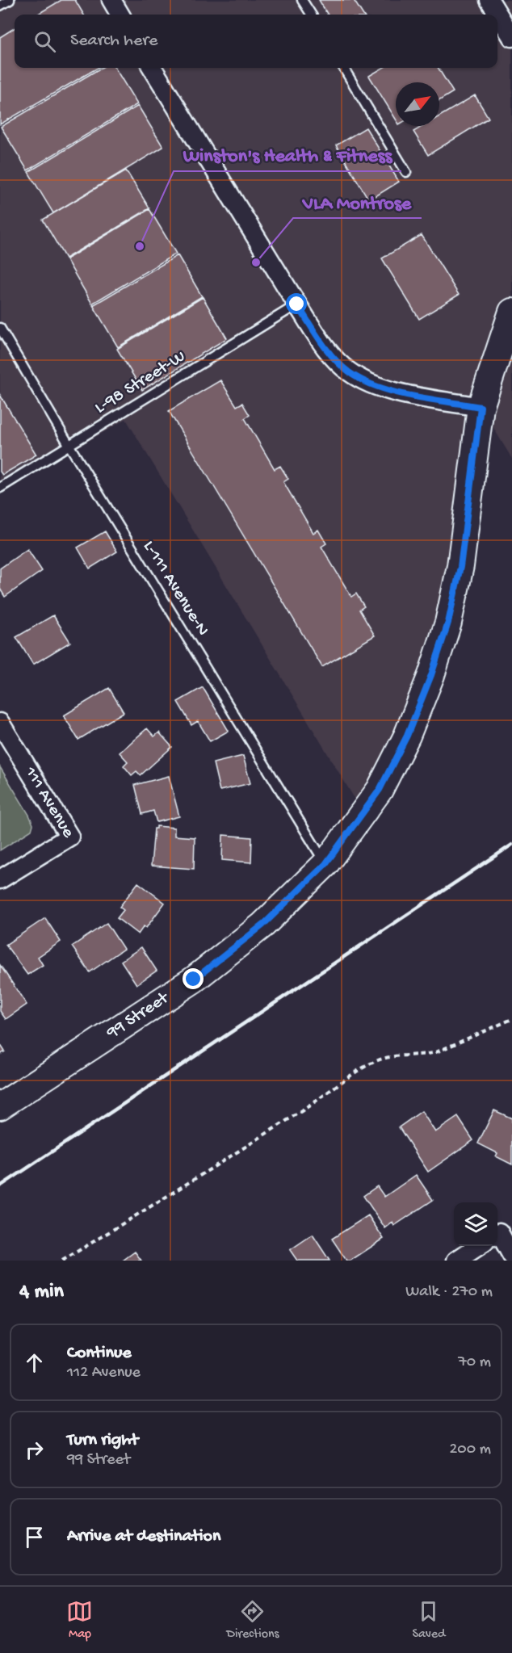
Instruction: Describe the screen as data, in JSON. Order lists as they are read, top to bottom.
{
  "streets": {
    "main road": ["99 Street"],
    "street": ["111 Avenue"],
    "lane": ["L-98 Street-W", "L-111 Avenue-N"]
  },
  "crossings": [
    ["L-98 Street-W", "L-111 Avenue-N"],
    ["L-111 Avenue-N", "99 Street"]
  ],
  "places": ["Winston's Health & Fitness", "VLA Montrose"],
  "north": "top right",
  "page": {
    "search": "Search here",
    "heading": ["4 min", "Walk · 270 m"],
    "list": [
      ["Continue", "112 Avenue", "70 m"],
      ["Turn right", "99 Street", "200 m"],
      "Arrive at destination"
    ],
    "nav": ["Map", "Directions", "Saved"]
  }
}
